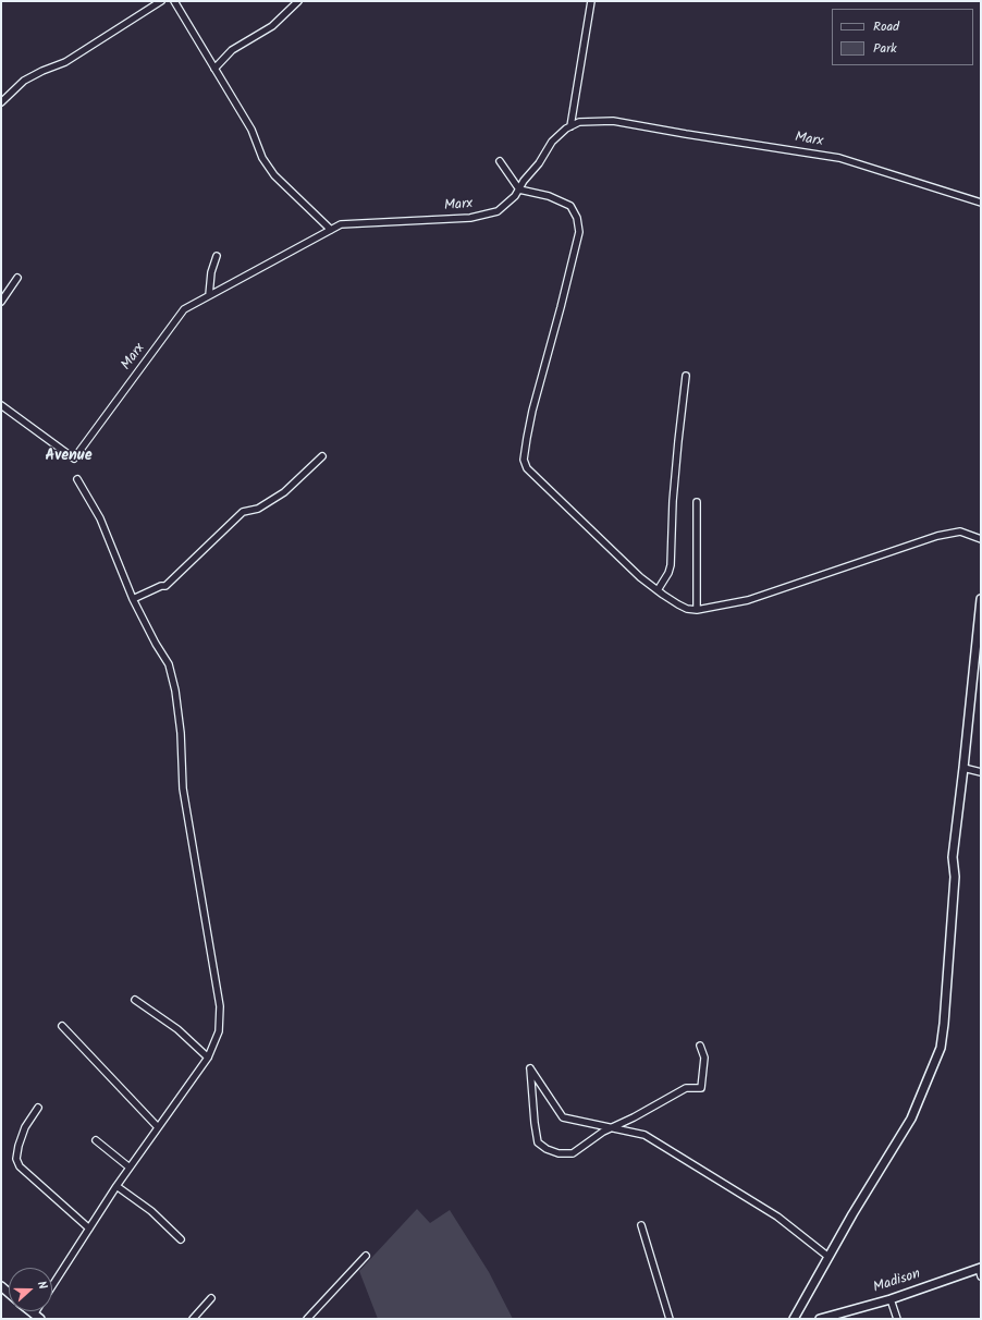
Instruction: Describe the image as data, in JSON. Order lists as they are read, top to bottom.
{
  "streets": {
    "street": ["Marx", "Madison"]
  },
  "districts": ["Avenue"],
  "legend": ["Road", "Park"],
  "north": "right"
}
